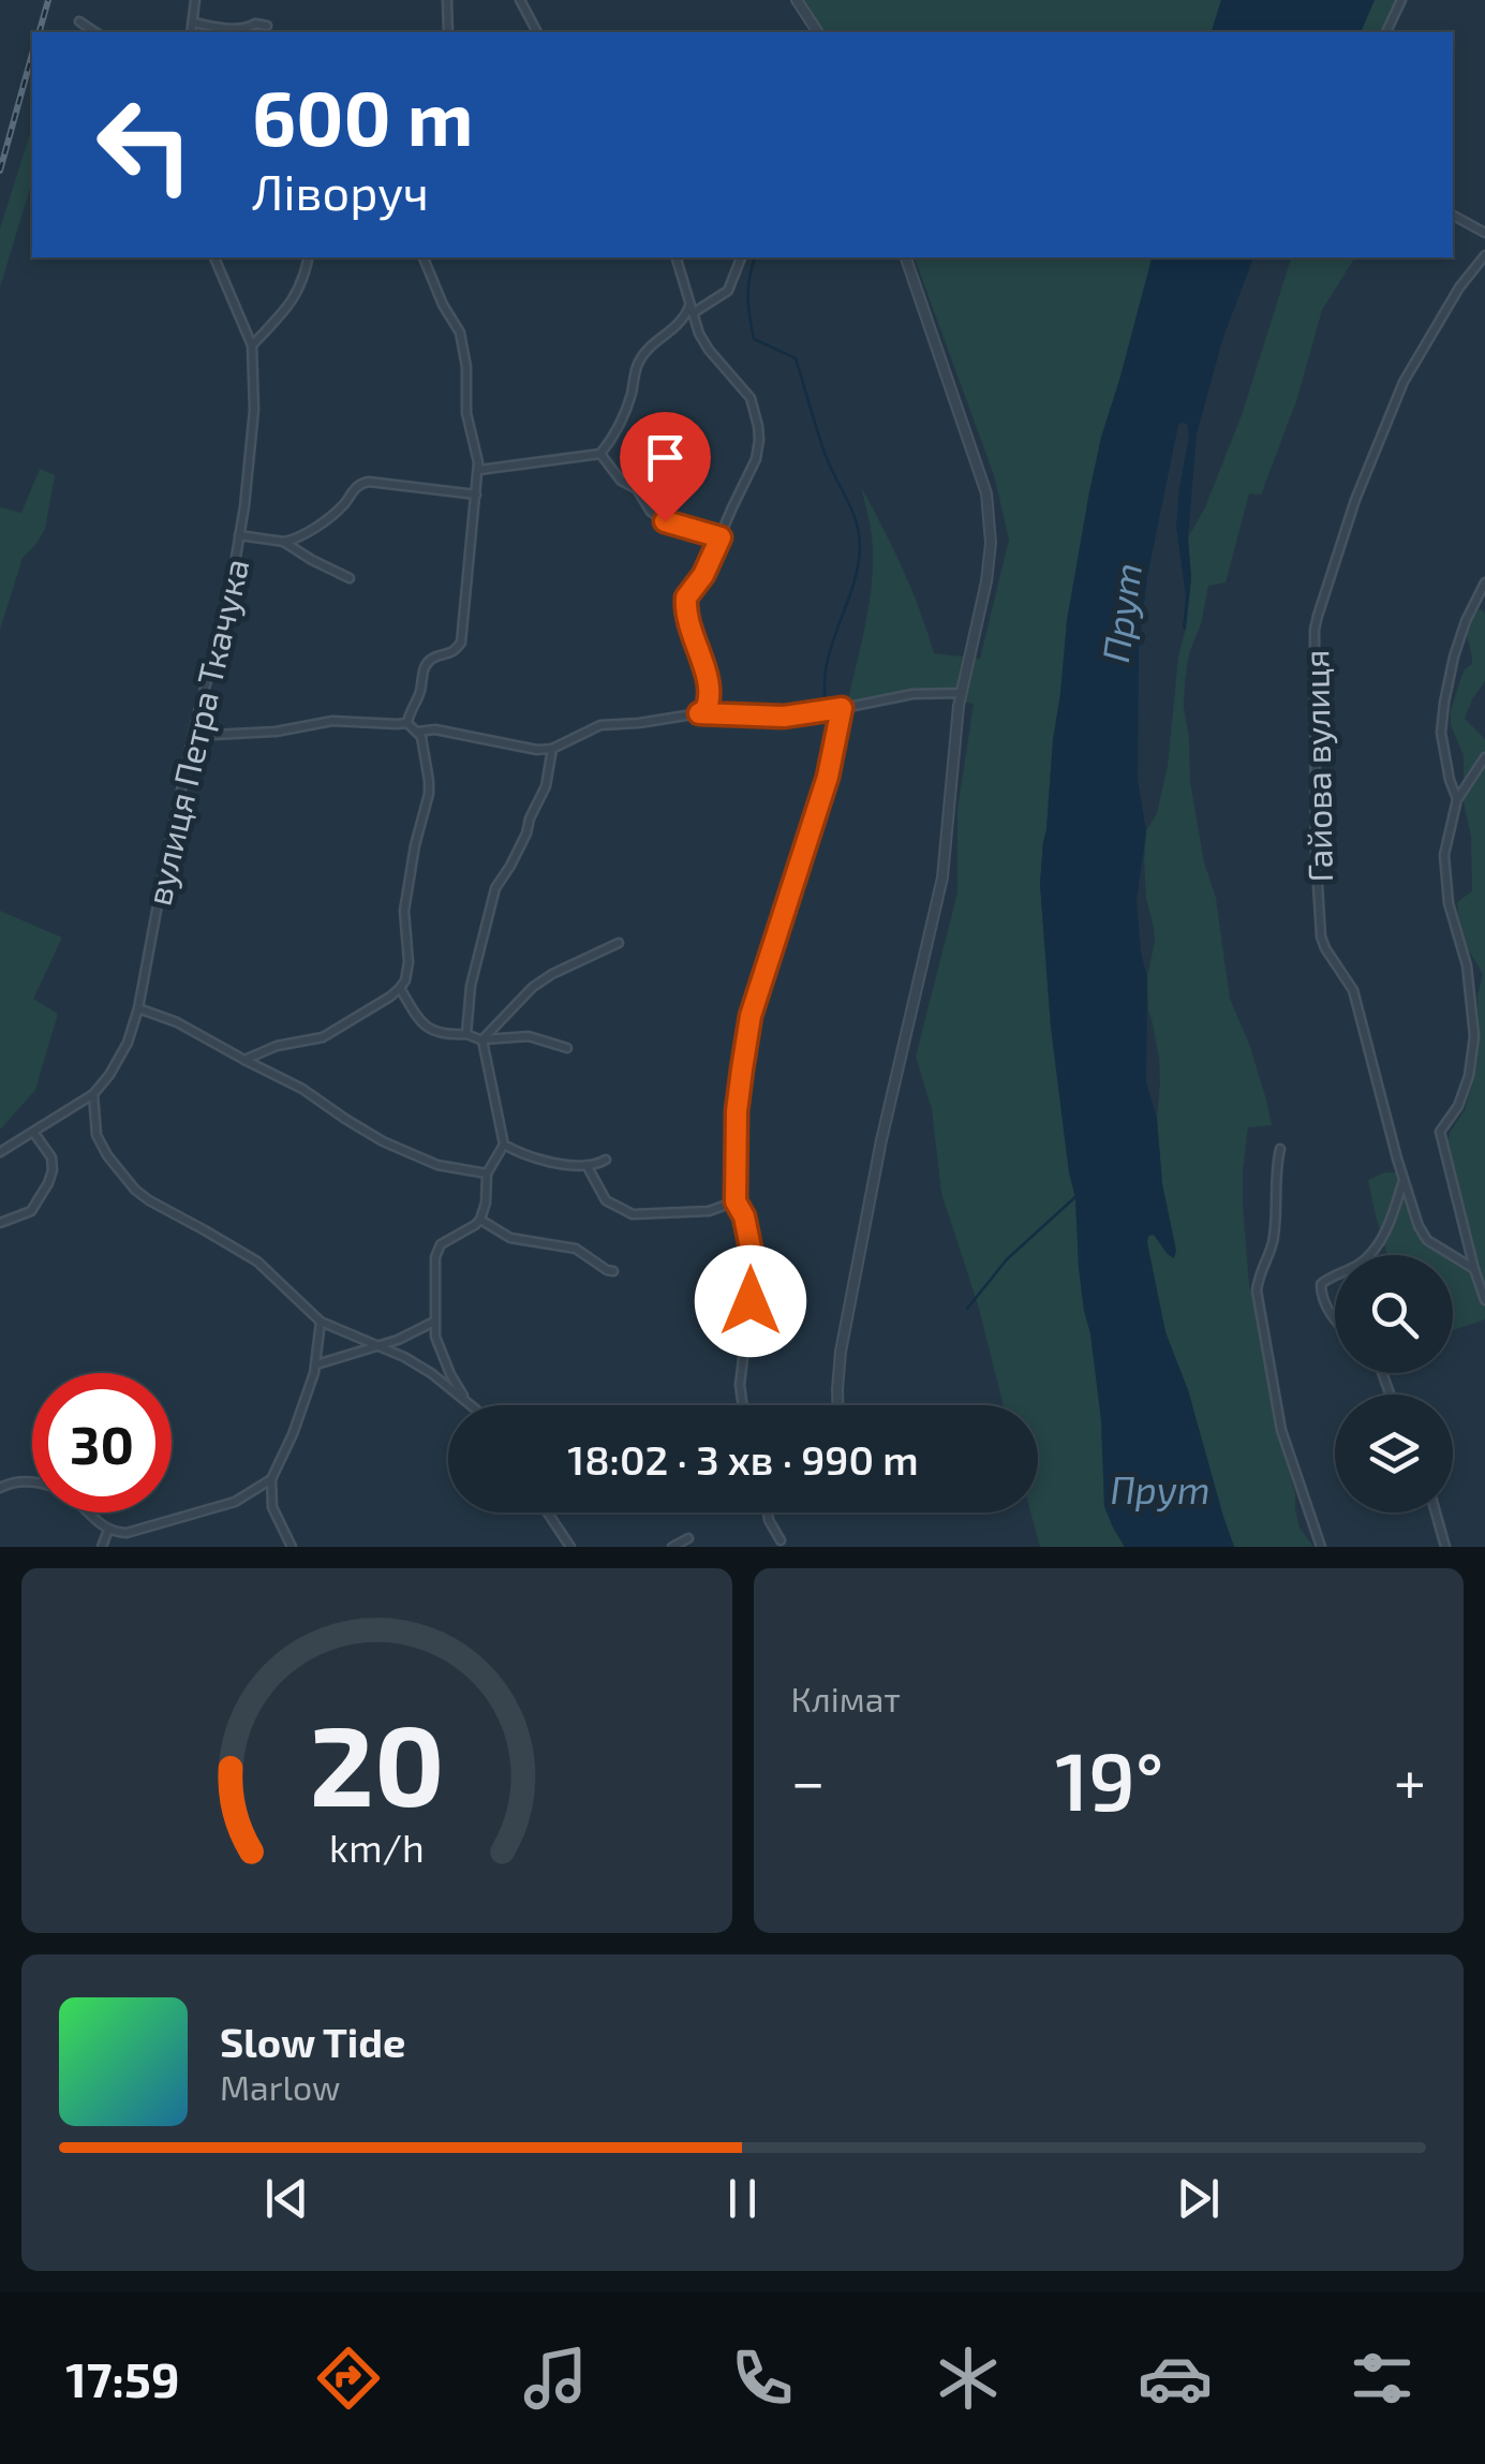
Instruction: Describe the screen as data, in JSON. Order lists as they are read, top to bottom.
{
  "streets": {
    "street": ["вулиця Петра Ткачука", "Гайова вулиця"]
  },
  "water": ["Прут"],
  "page": {
    "turn": ["600 m", "Ліворуч"],
    "limit": "30",
    "trip": "18:02 · 3 хв · 990 m",
    "tile": "Клімат",
    "heat": ["−", "19°", "+"],
    "song": ["Slow Tide", "Marlow"],
    "tabs": "17:59",
    "gauge": ["20", "km/h"]
  }
}
